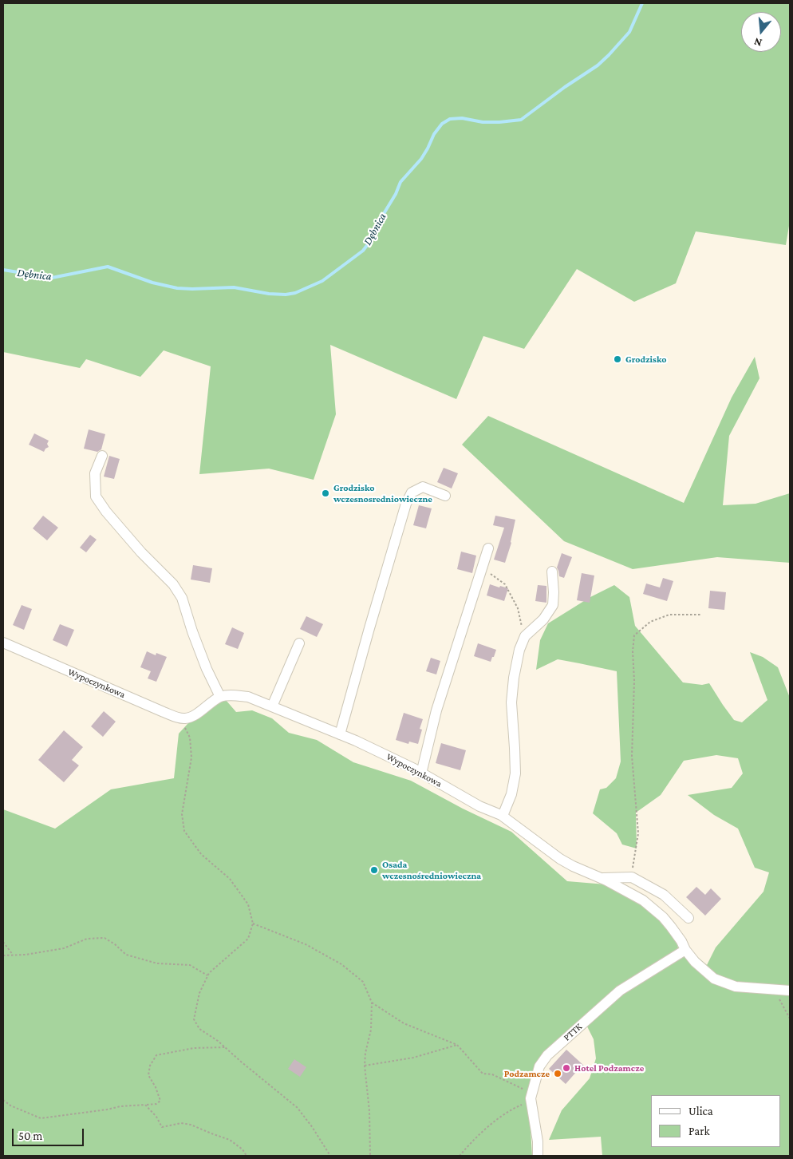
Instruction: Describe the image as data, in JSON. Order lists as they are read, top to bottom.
{
  "streets": {
    "street": ["Wypoczynkowa", "PTTK"]
  },
  "crossings": [
    ["Wypoczynkowa", "PTTK"]
  ],
  "water": ["Dębnica"],
  "places": [
    "Grodzisko",
    "Grodzisko wczesnosredniowieczne",
    "Osada wczesnośredniowieczna",
    "Hotel Podzamcze",
    "Podzamcze"
  ],
  "legend": ["Ulica", "Park"],
  "scale_bar": "50 m",
  "north": "bottom"
}
